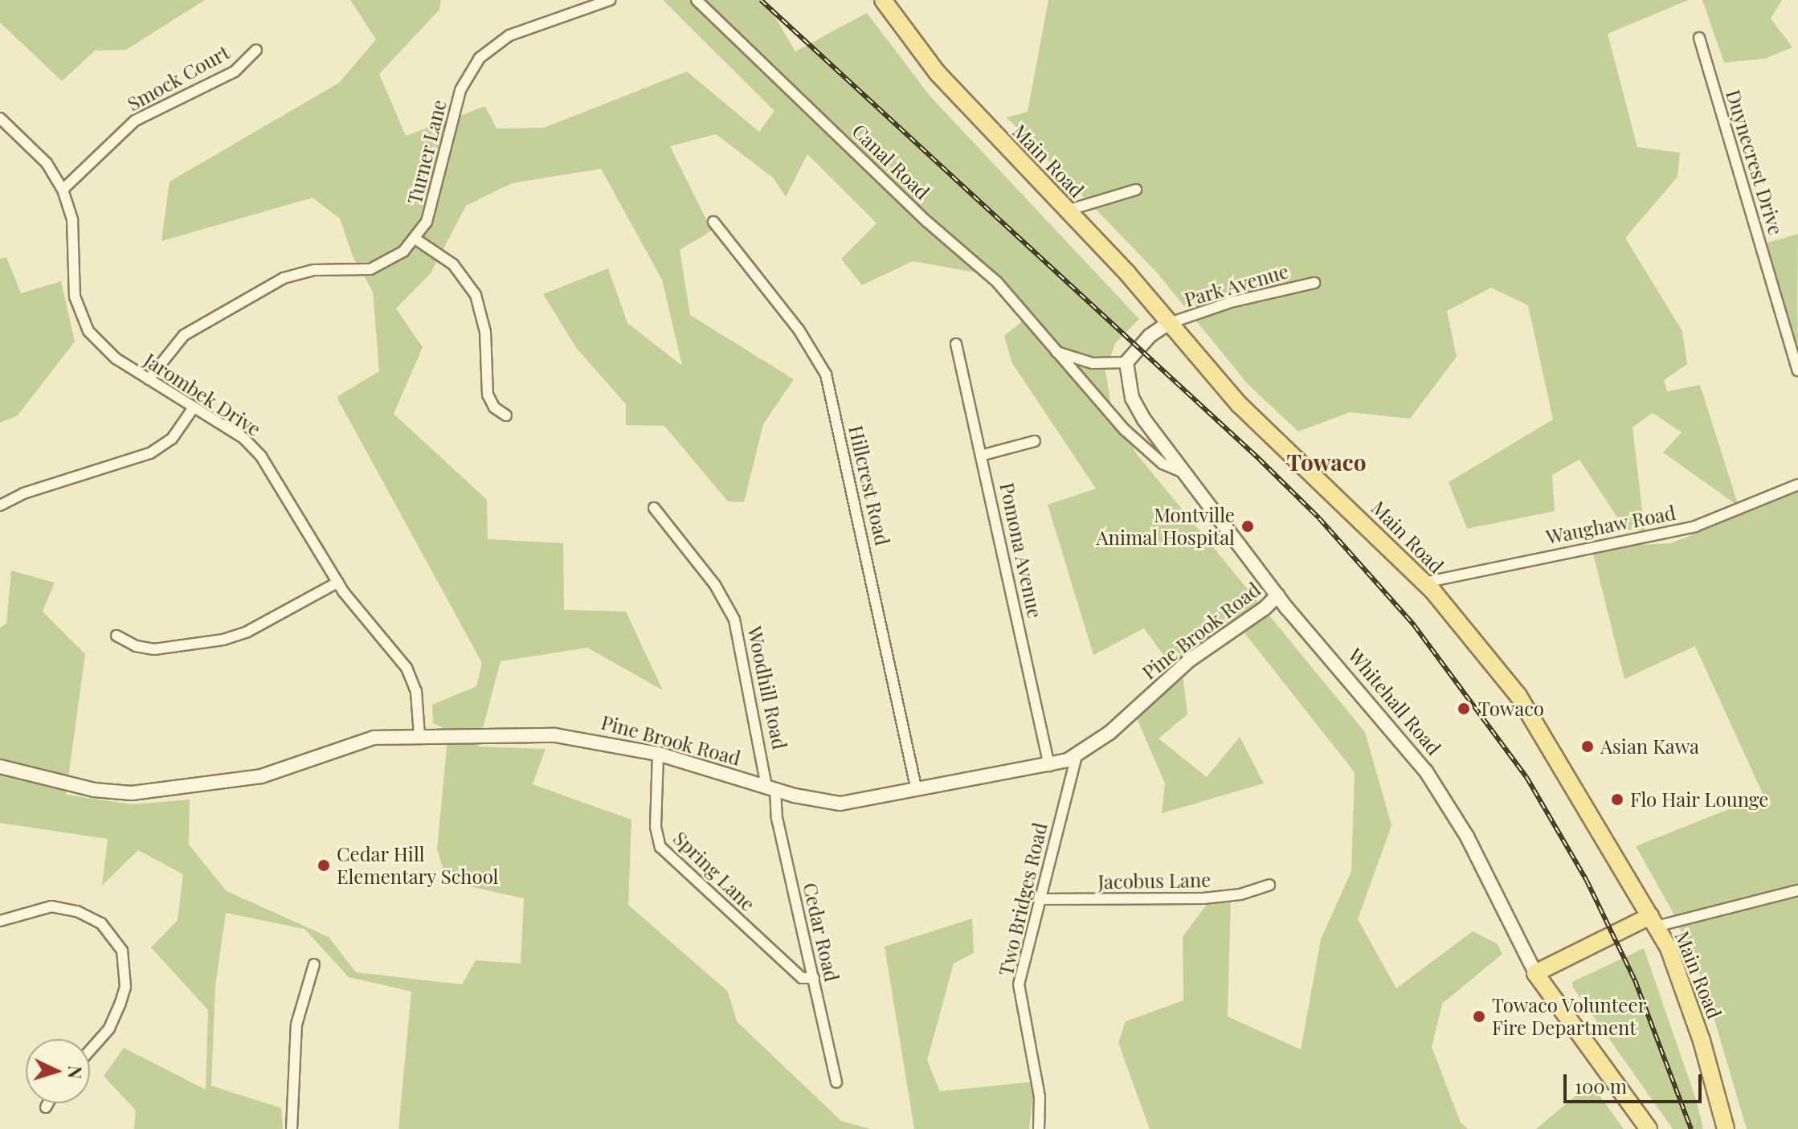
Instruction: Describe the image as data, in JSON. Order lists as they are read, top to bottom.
{
  "streets": {
    "main road": ["Main Road", "Whitehall Road"],
    "street": [
      "Smock Court",
      "Turner Lane",
      "Canal Road",
      "Duynecrest Drive",
      "Park Avenue",
      "Jarombek Drive",
      "Hillcrest Road",
      "Waughaw Road",
      "Pomona Avenue",
      "Pine Brook Road",
      "Woodhill Road",
      "Spring Lane",
      "Jacobus Lane",
      "Two Bridges Road",
      "Cedar Road"
    ]
  },
  "crossings": [
    ["Smock Court", "Jarombek Drive"],
    ["Turner Lane", "Jarombek Drive"],
    ["Main Road", "Park Avenue"],
    ["Main Road", "Waughaw Road"],
    ["Canal Road", "Whitehall Road"],
    ["Jarombek Drive", "Pine Brook Road"],
    ["Hillcrest Road", "Pine Brook Road"],
    ["Pomona Avenue", "Pine Brook Road"],
    ["Pine Brook Road", "Woodhill Road"],
    ["Pine Brook Road", "Whitehall Road"],
    ["Pine Brook Road", "Spring Lane"],
    ["Pine Brook Road", "Two Bridges Road"],
    ["Pine Brook Road", "Cedar Road"],
    ["Woodhill Road", "Cedar Road"],
    ["Spring Lane", "Cedar Road"],
    ["Jacobus Lane", "Two Bridges Road"]
  ],
  "districts": ["Towaco"],
  "places": [
    "Montville Animal Hospital",
    "Towaco",
    "Asian Kawa",
    "Flo Hair Lounge",
    "Cedar Hill Elementary School",
    "Towaco Volunteer Fire Department"
  ],
  "scale_bar": "100 m",
  "north": "right"
}
